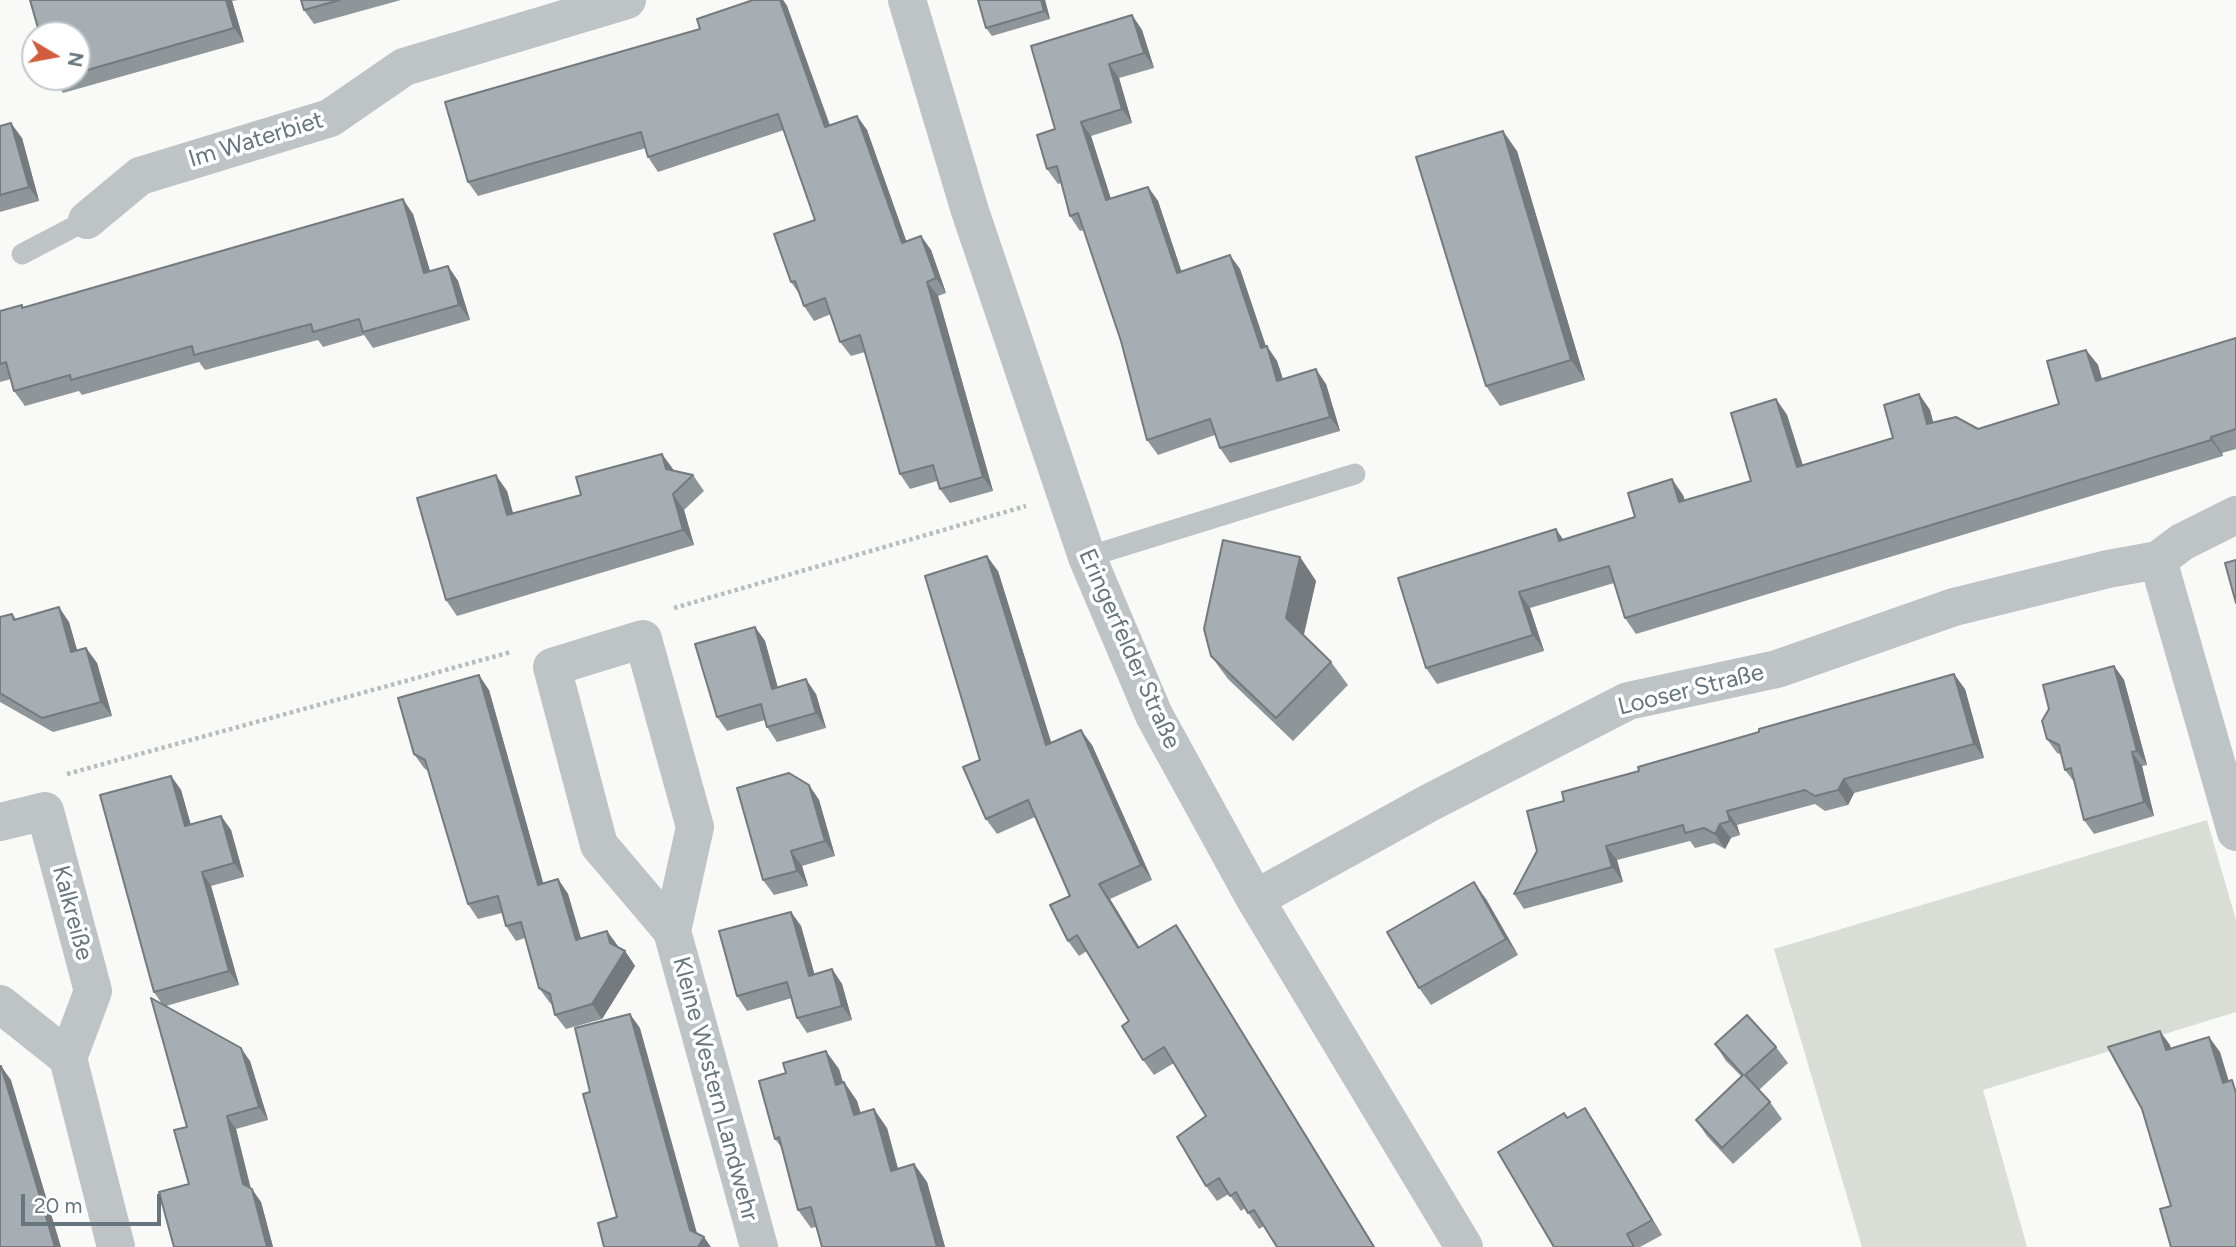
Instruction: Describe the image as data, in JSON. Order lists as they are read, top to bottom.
{
  "streets": {
    "street": [
      "Im Waterbiet",
      "Eringerfelder Straße",
      "Looser Straße",
      "Kalkreiße",
      "Kleine Western Landwehr"
    ]
  },
  "crossings": [
    ["Eringerfelder Straße", "Looser Straße"]
  ],
  "scale_bar": "20 m",
  "north": "right"
}
